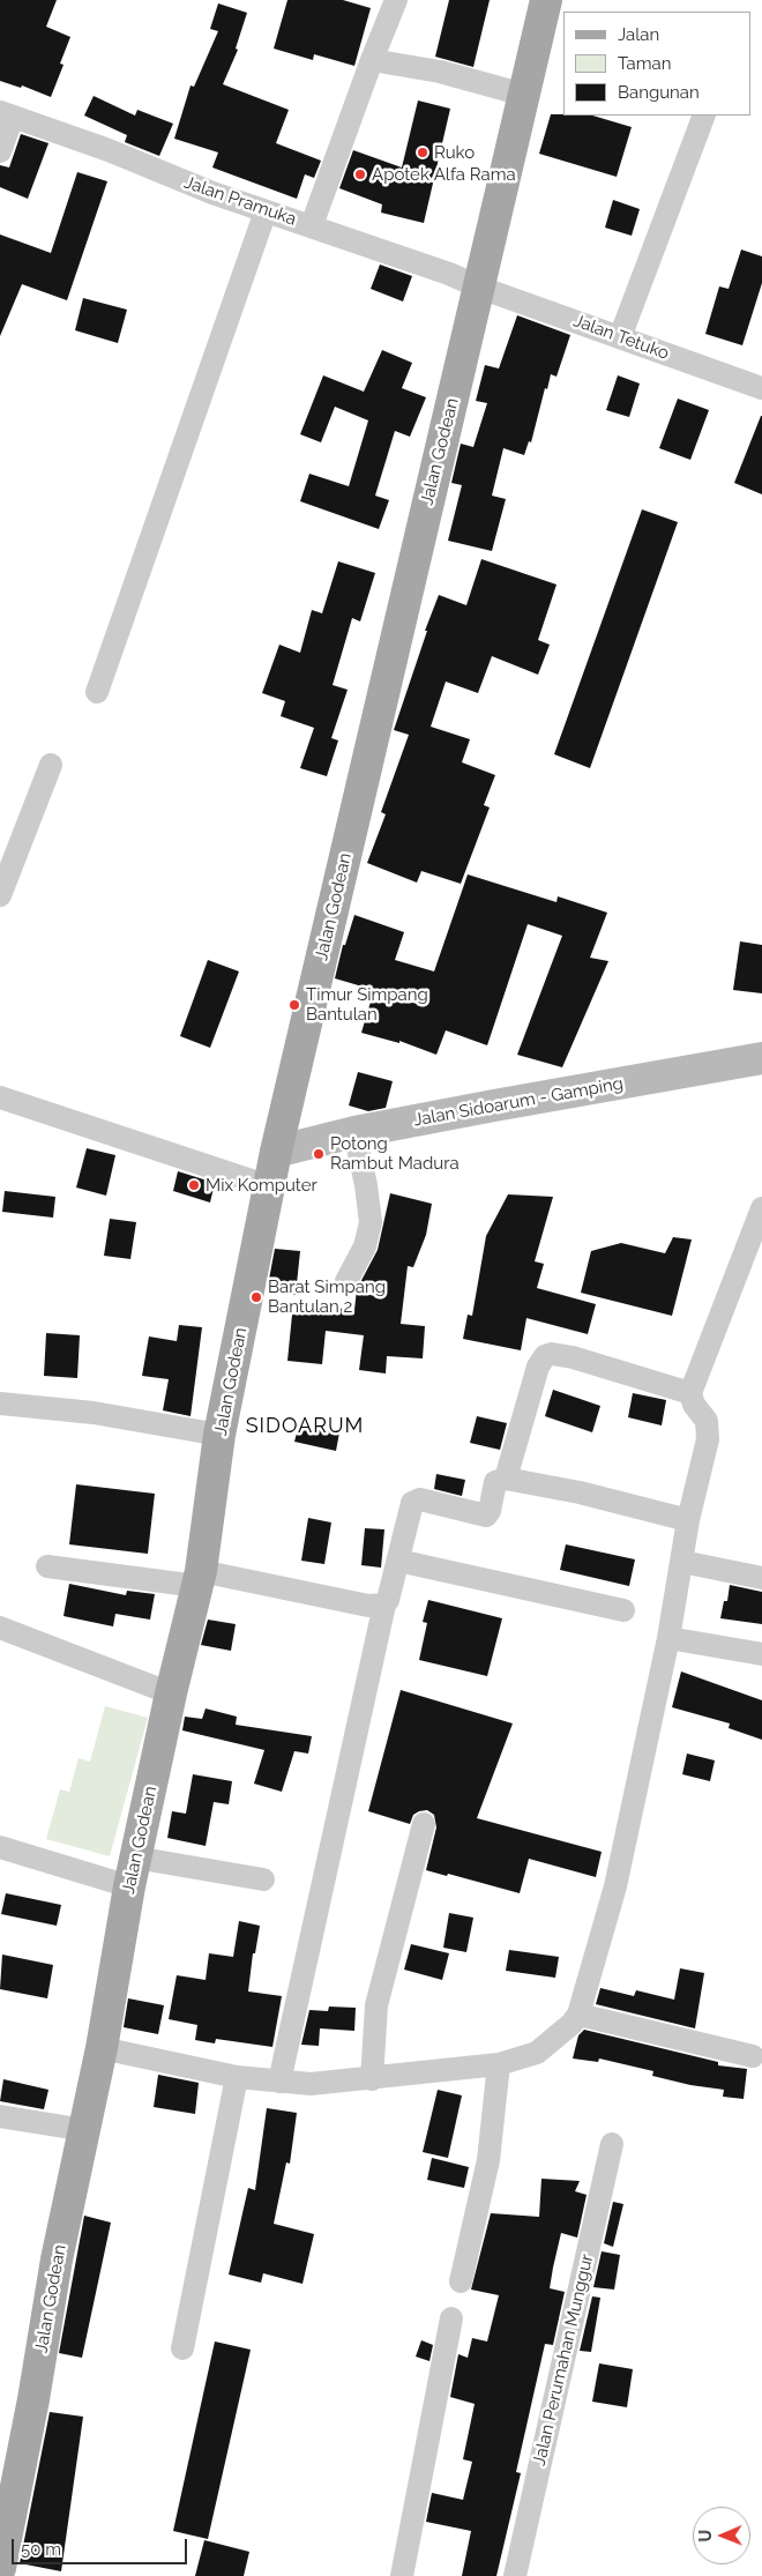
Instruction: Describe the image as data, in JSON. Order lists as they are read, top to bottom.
{
  "streets": {
    "main road": ["Jalan Godean", "Jalan Sidoarum - Gamping"],
    "street": ["Jalan Pramuka", "Jalan Tetuko", "Jalan Perumahan Munggur"]
  },
  "crossings": [
    ["Jalan Pramuka", "Jalan Tetuko"],
    ["Jalan Pramuka", "Jalan Godean"],
    ["Jalan Tetuko", "Jalan Godean"],
    ["Jalan Godean", "Jalan Sidoarum - Gamping"]
  ],
  "districts": ["SIDOARUM"],
  "places": [
    "Ruko",
    "Apotek Alfa Rama",
    "Timur Simpang Bantulan",
    "Potong Rambut Madura",
    "Mix Komputer",
    "Barat Simpang Bantulan 2"
  ],
  "legend": ["Jalan", "Taman", "Bangunan"],
  "scale_bar": "50 m",
  "north": "left"
}
